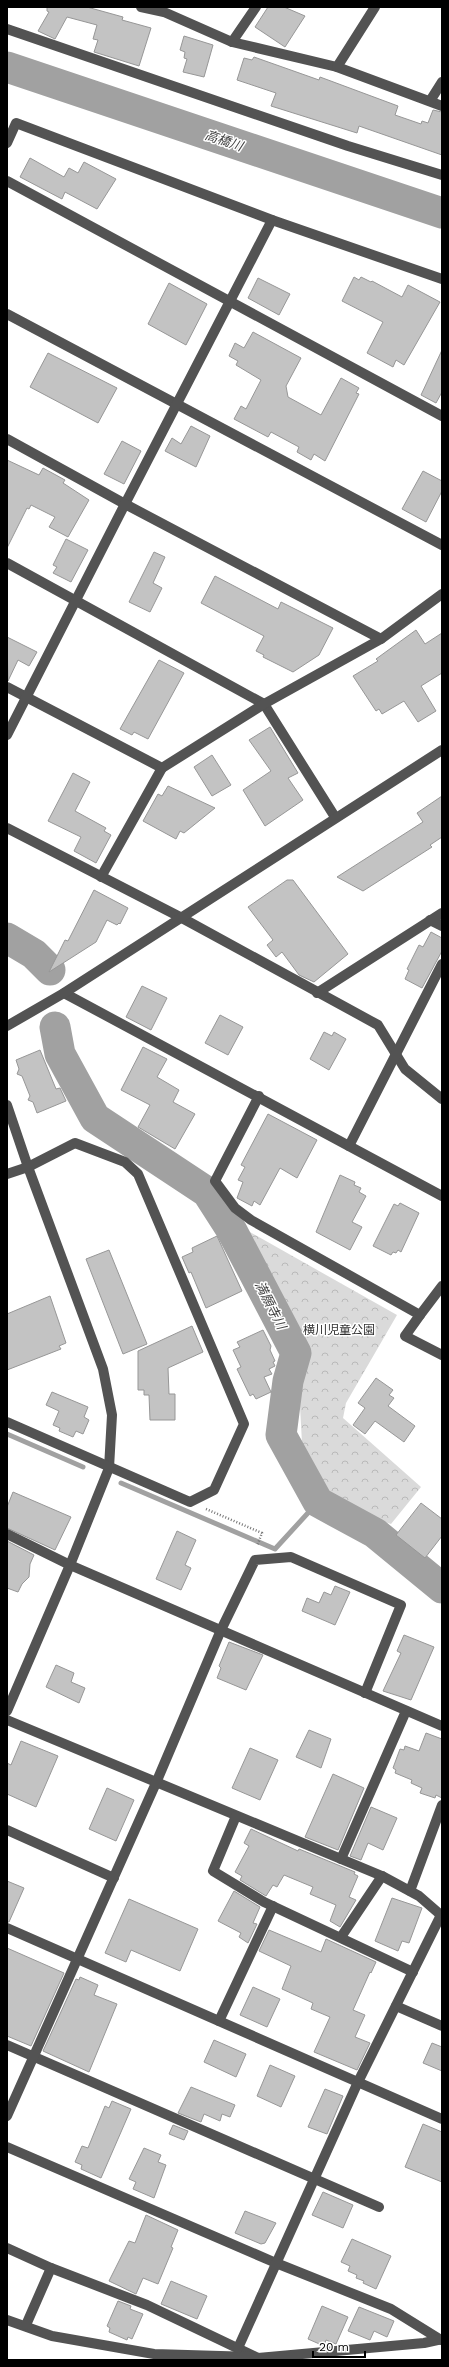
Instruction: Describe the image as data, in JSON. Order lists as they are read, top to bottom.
{
  "water": ["高橋川", "満願寺川"],
  "parks": ["横川児童公園"],
  "scale_bar": "20 m"
}
